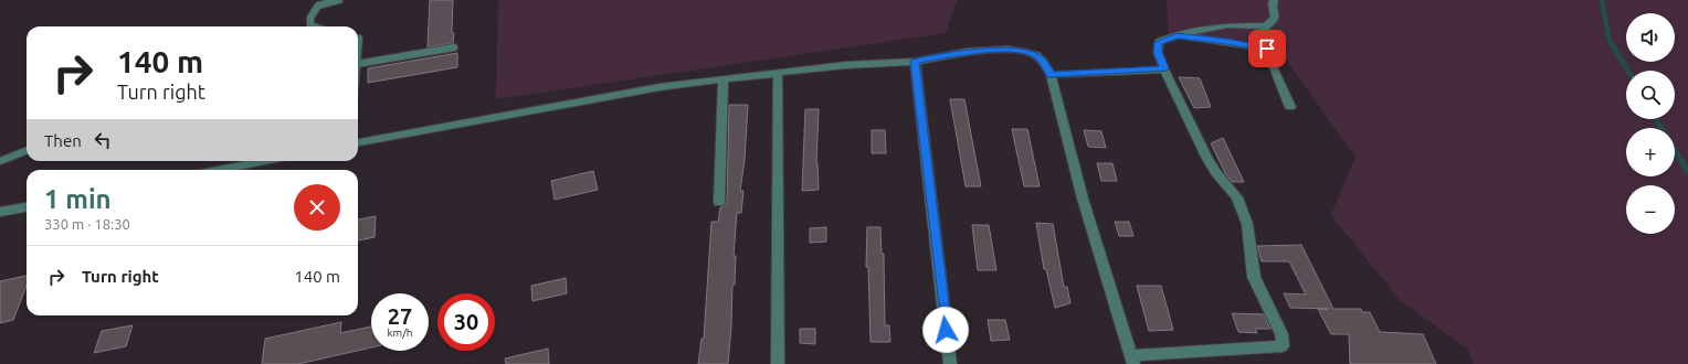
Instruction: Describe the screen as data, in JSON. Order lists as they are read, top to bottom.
{
  "page": {
    "map_buttons": ["+", "−"],
    "turn": ["140 m", "Turn right"],
    "then": "Then",
    "heading": ["1 min", "330 m · 18:30"],
    "list": [
      {
        "name": "Turn right",
        "value": "140 m"
      }
    ],
    "speed": "27 km/h",
    "limit": "30"
  }
}
